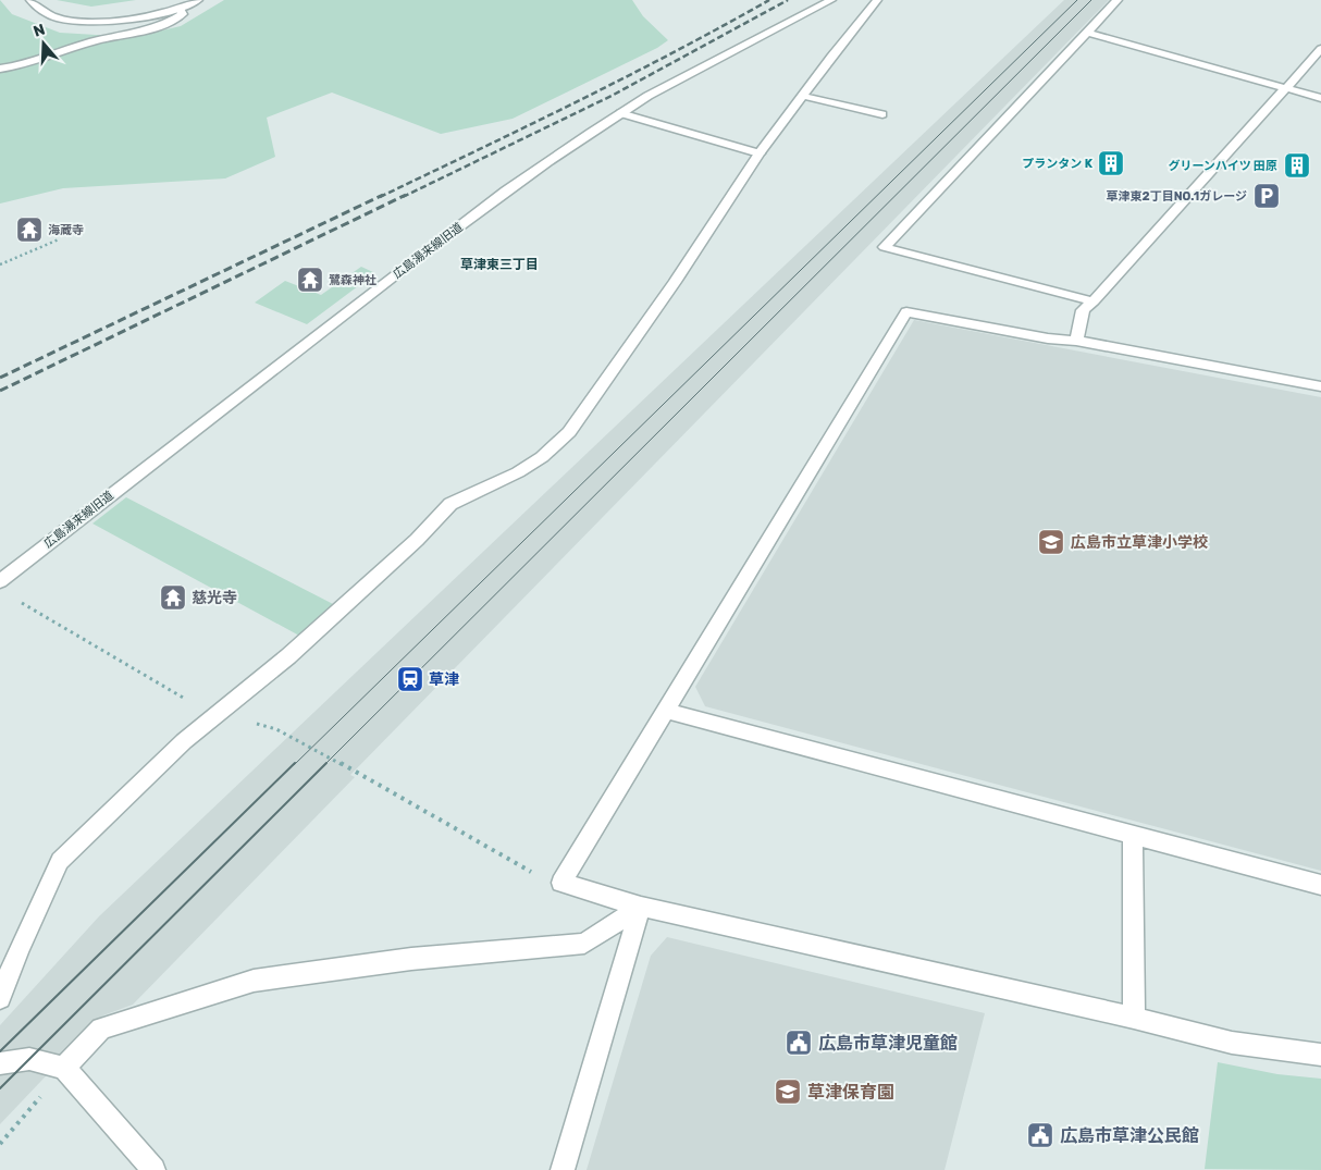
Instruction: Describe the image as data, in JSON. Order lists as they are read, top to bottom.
{
  "streets": {
    "street": ["広島湯来線旧道"]
  },
  "districts": ["草津東三丁目"],
  "places": {
    "building": ["プランタン K", "グリーンハイツ 田原"],
    "parking": ["草津東2丁目NO.1ガレージ"],
    "temple": ["海蔵寺", "鷺森神社", "慈光寺"],
    "school or university": ["広島市立草津小学校", "草津保育園"],
    "station": ["草津"],
    "public building": ["広島市草津児童館", "広島市草津公民館"]
  },
  "north": "top"
}
